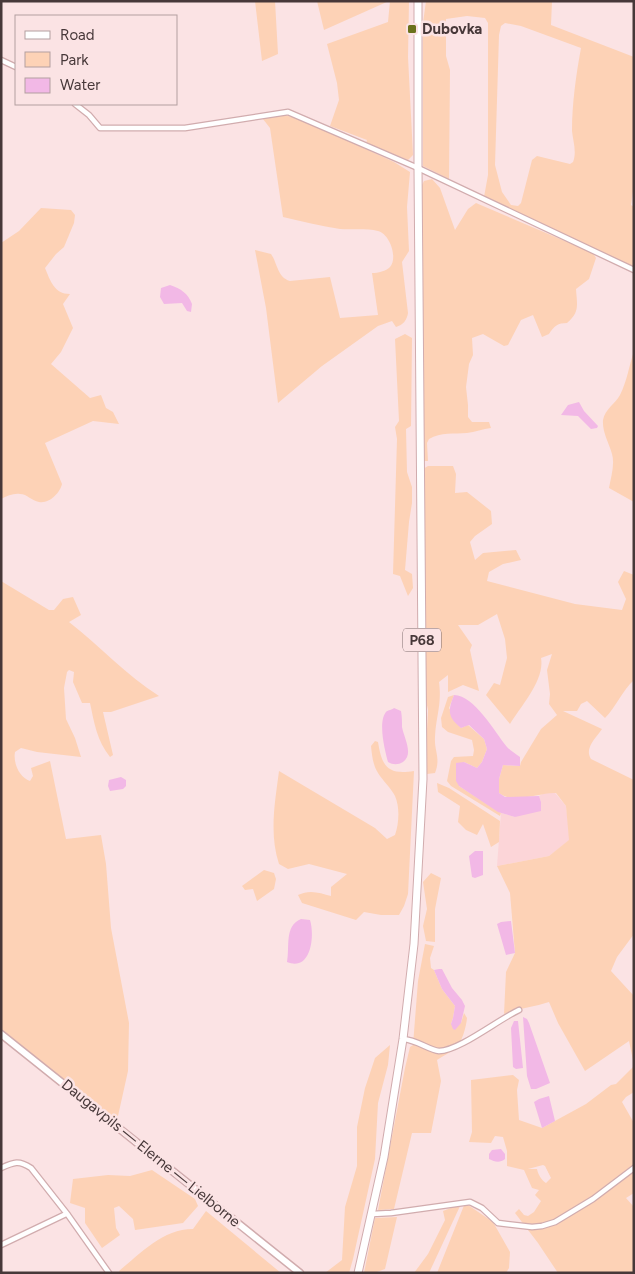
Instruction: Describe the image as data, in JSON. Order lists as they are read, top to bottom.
{
  "streets": {
    "main road": ["P68", "Daugavpils — Elerne — Lielborne"]
  },
  "places": {
    "transit": ["Dubovka"]
  },
  "legend": ["Road", "Park", "Water"]
}
